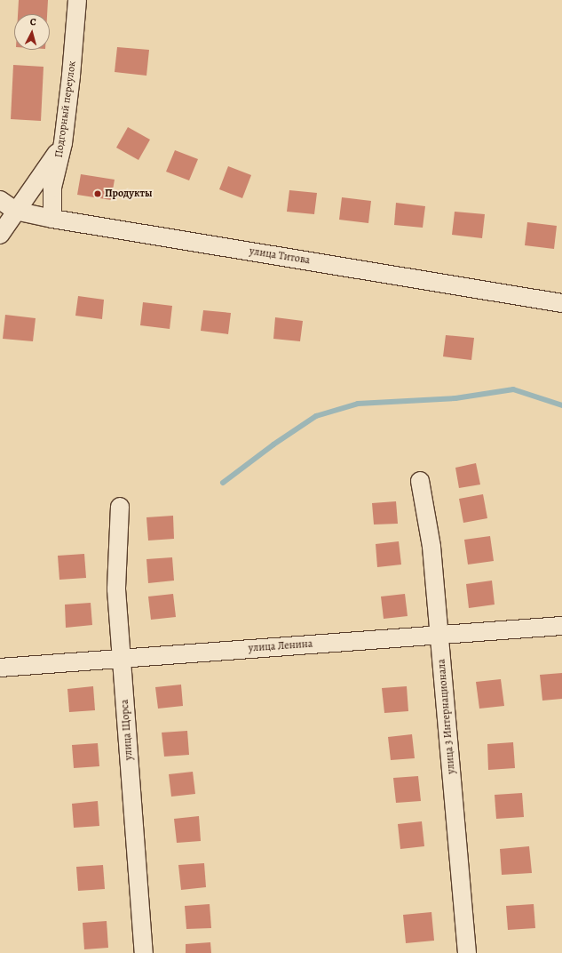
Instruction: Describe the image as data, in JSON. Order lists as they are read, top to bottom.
{
  "streets": {
    "street": [
      "Подгорный переулок",
      "улица Титова",
      "улица Ленина",
      "улица 3 Интернационала",
      "улица Щорса"
    ]
  },
  "crossings": [
    ["Подгорный переулок", "улица Титова"],
    ["улица Ленина", "улица 3 Интернационала"],
    ["улица Ленина", "улица Щорса"]
  ],
  "places": ["Продукты"],
  "north": "top"
}
